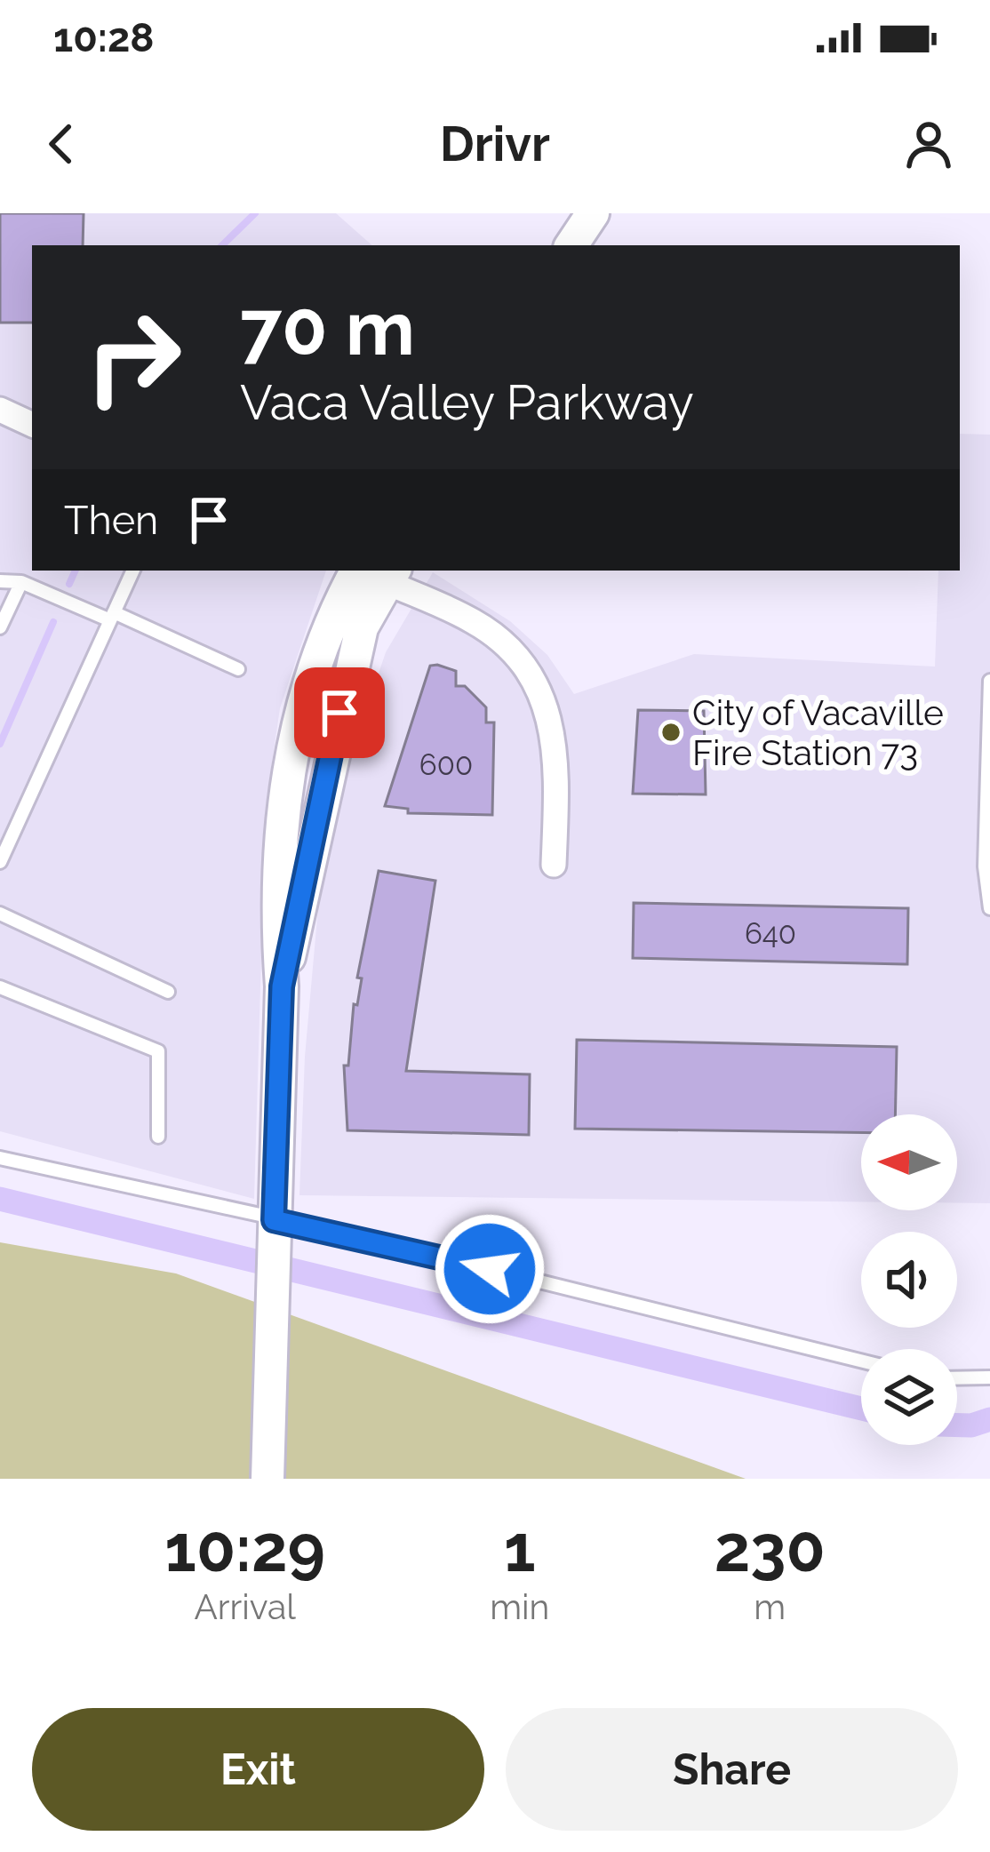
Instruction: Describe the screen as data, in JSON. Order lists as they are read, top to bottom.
{
  "places": ["City of Vacaville Fire Station 73"],
  "house_numbers": ["600", "640"],
  "north": "left",
  "page": {
    "status": "10:28",
    "header": "Drivr",
    "turn": ["70 m", "Vaca Valley Parkway"],
    "then": "Then",
    "eta": [
      "10:29",
      "Arrival",
      "1",
      "min",
      "230",
      "m"
    ],
    "buttons": ["Exit", "Share"]
  }
}
